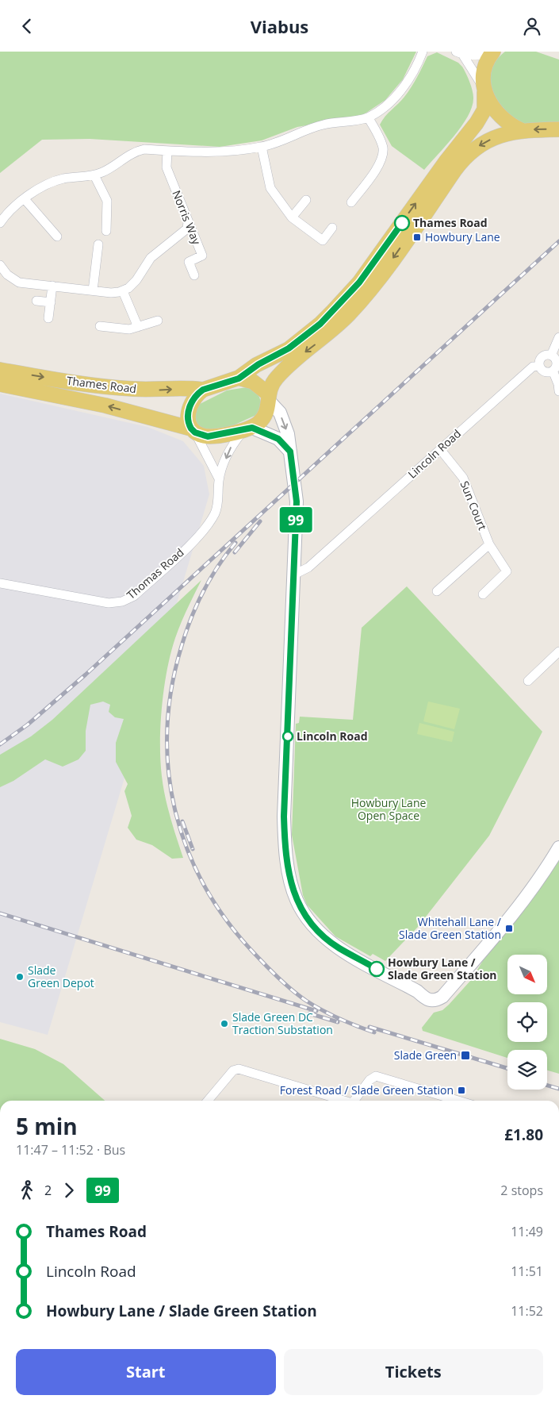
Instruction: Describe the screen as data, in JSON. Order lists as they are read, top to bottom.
{
  "streets": {
    "main road": ["Thames Road"],
    "street": [
      "Norris Way",
      "Lincoln Road",
      "Sun Court",
      "Thomas Road"
    ]
  },
  "crossings": [
    ["Thames Road", "Thomas Road"],
    ["Lincoln Road", "Sun Court"]
  ],
  "parks": ["Howbury Lane Open Space"],
  "places": {
    "other": [
      "Thames Road",
      "Lincoln Road",
      "Howbury Lane / Slade Green Station",
      "Slade Green Depot",
      "Slade Green DC Traction Substation"
    ],
    "transit": [
      "Howbury Lane",
      "Whitehall Lane / Slade Green Station",
      "Slade Green",
      "Forest Road / Slade Green Station"
    ]
  },
  "lines": ["bus line 99"],
  "north": "bottom right",
  "page": {
    "header": "Viabus",
    "on_map": "99",
    "heading": ["5 min", "11:47 – 11:52 · Bus", "£1.80"],
    "legs": ["2", "99", "2 stops"],
    "list": [
      {
        "name": "Thames Road",
        "value": "11:49"
      },
      {
        "name": "Lincoln Road",
        "value": "11:51"
      },
      {
        "name": "Howbury Lane / Slade Green Station",
        "value": "11:52"
      }
    ],
    "buttons": ["Start", "Tickets"]
  }
}
